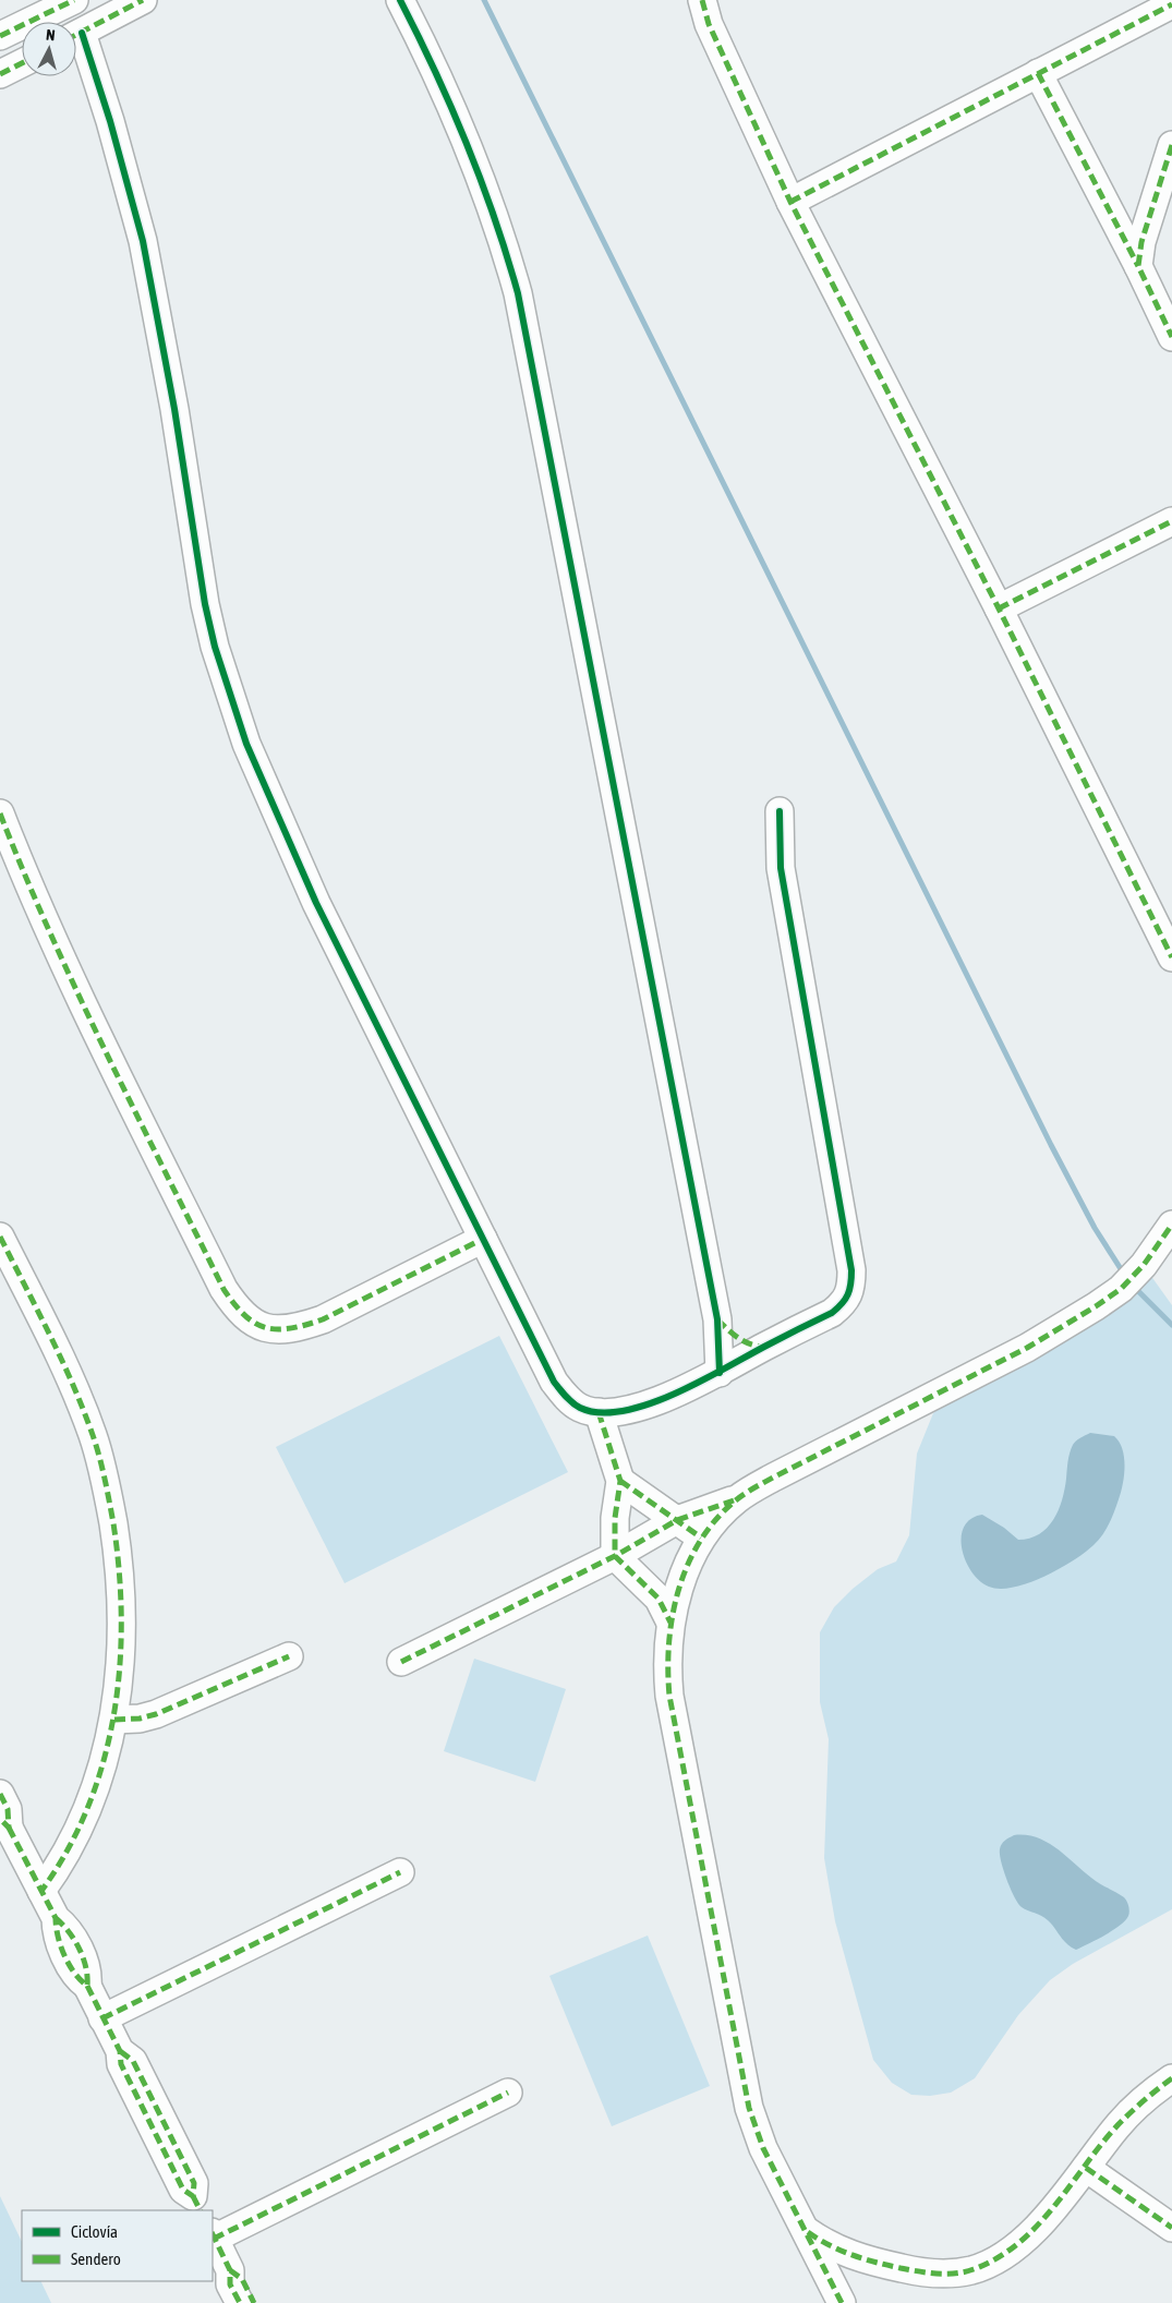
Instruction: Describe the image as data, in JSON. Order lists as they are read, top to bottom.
{
  "legend": ["Ciclovía", "Sendero"],
  "north": "top"
}
